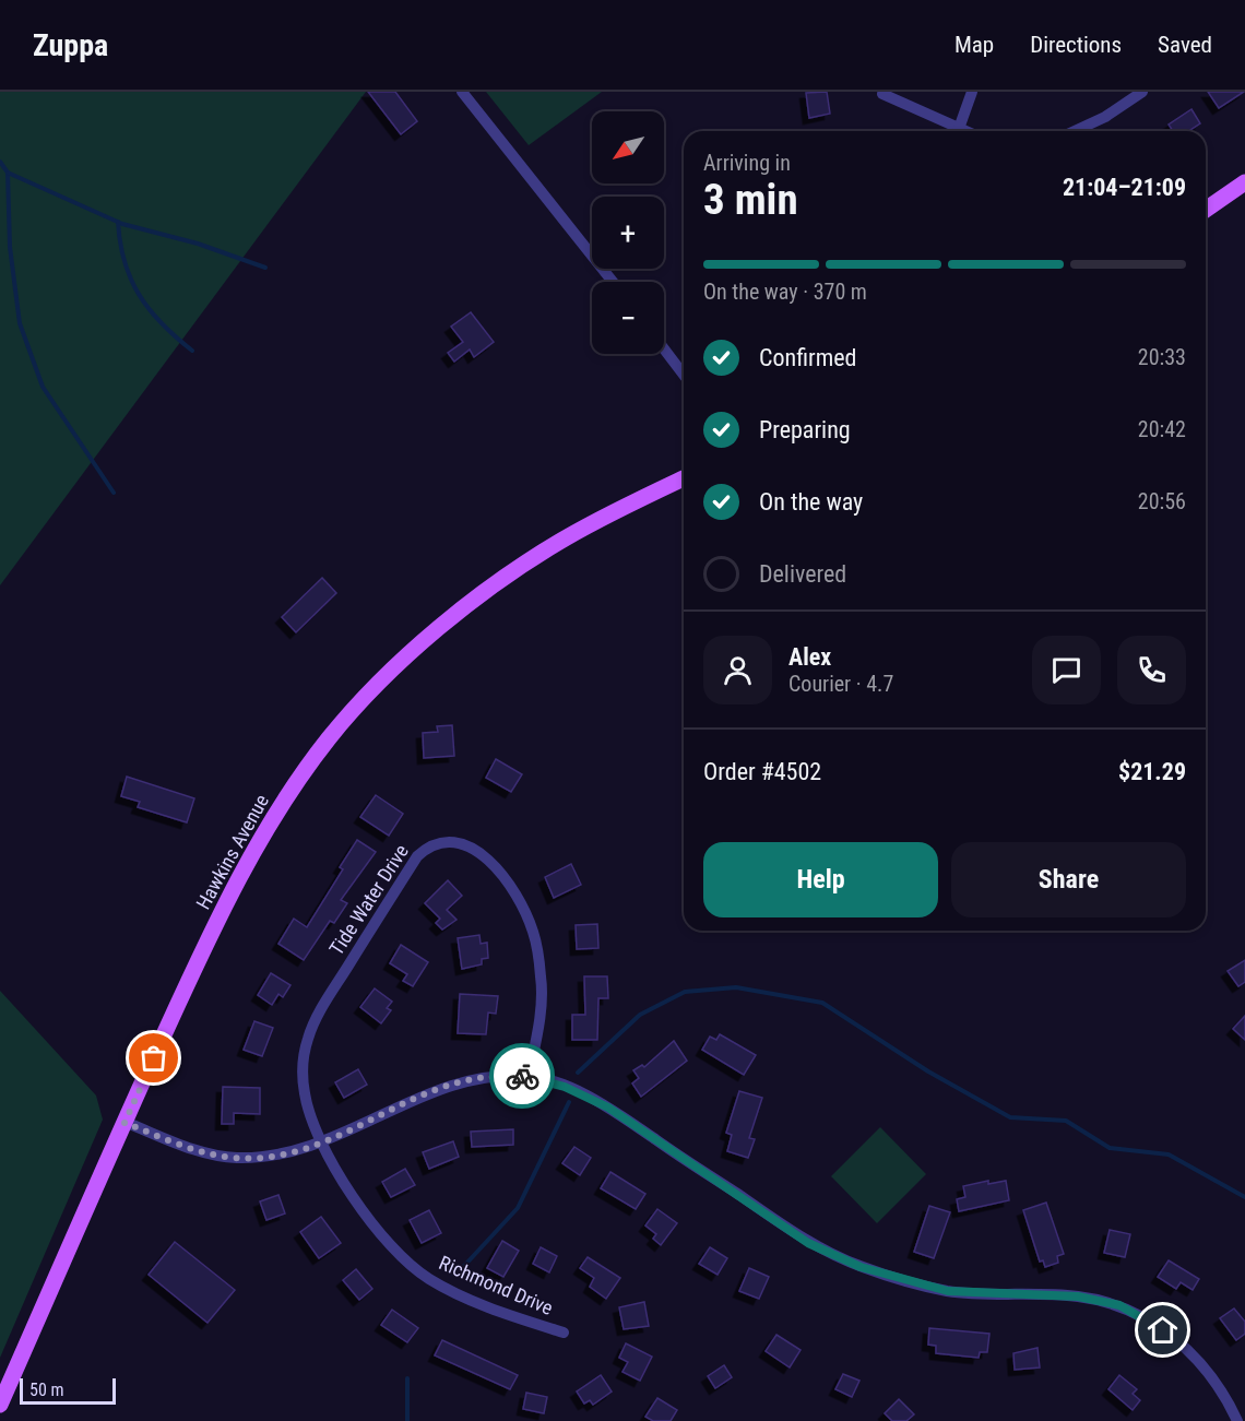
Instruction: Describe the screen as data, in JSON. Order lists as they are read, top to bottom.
{
  "streets": {
    "main road": ["Hawkins Avenue"],
    "street": ["Tide Water Drive", "Richmond Drive"]
  },
  "crossings": [
    ["Tide Water Drive", "Richmond Drive"]
  ],
  "scale_bar": "50 m",
  "north": "bottom left",
  "page": {
    "header": "Zuppa",
    "nav": ["Map", "Directions", "Saved"],
    "map_buttons": ["+", "−"],
    "heading": ["3 min", "Arriving in", "21:04–21:09"],
    "panel": [
      "Alex",
      "Courier · 4.7",
      "Order #4502",
      "$21.29"
    ],
    "bar": "On the way · 370 m",
    "list": [
      ["Confirmed", "20:33"],
      ["Preparing", "20:42"],
      ["On the way", "20:56"],
      "Delivered"
    ],
    "buttons": ["Help", "Share"],
    "scale": "50 m"
  }
}
